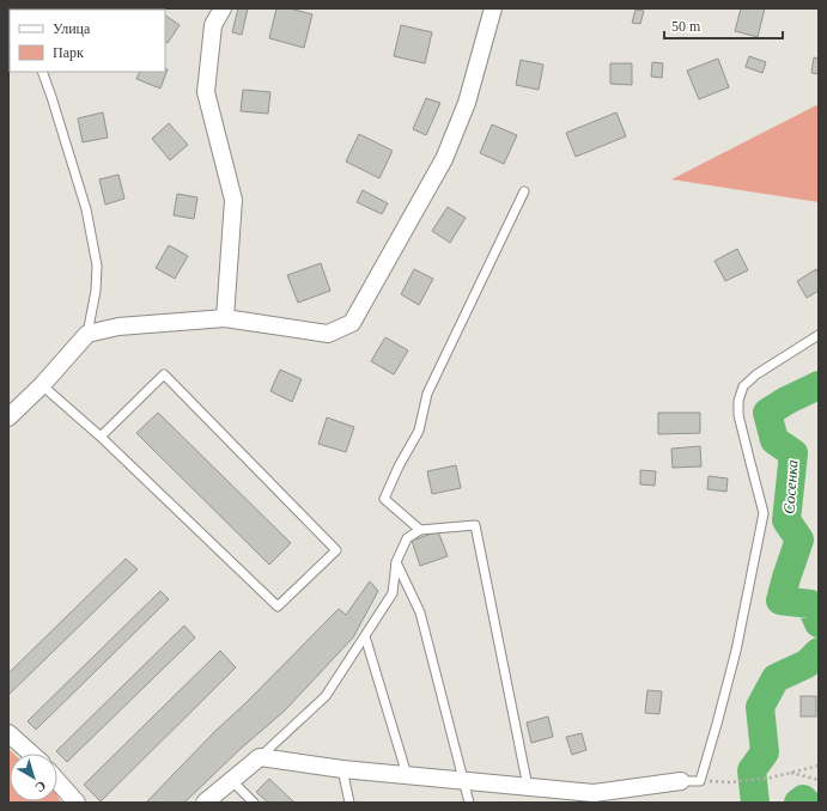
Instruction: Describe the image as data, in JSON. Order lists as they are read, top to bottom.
{
  "water": ["Сосенка"],
  "legend": ["Улица", "Парк"],
  "scale_bar": "50 m",
  "north": "bottom right"
}
